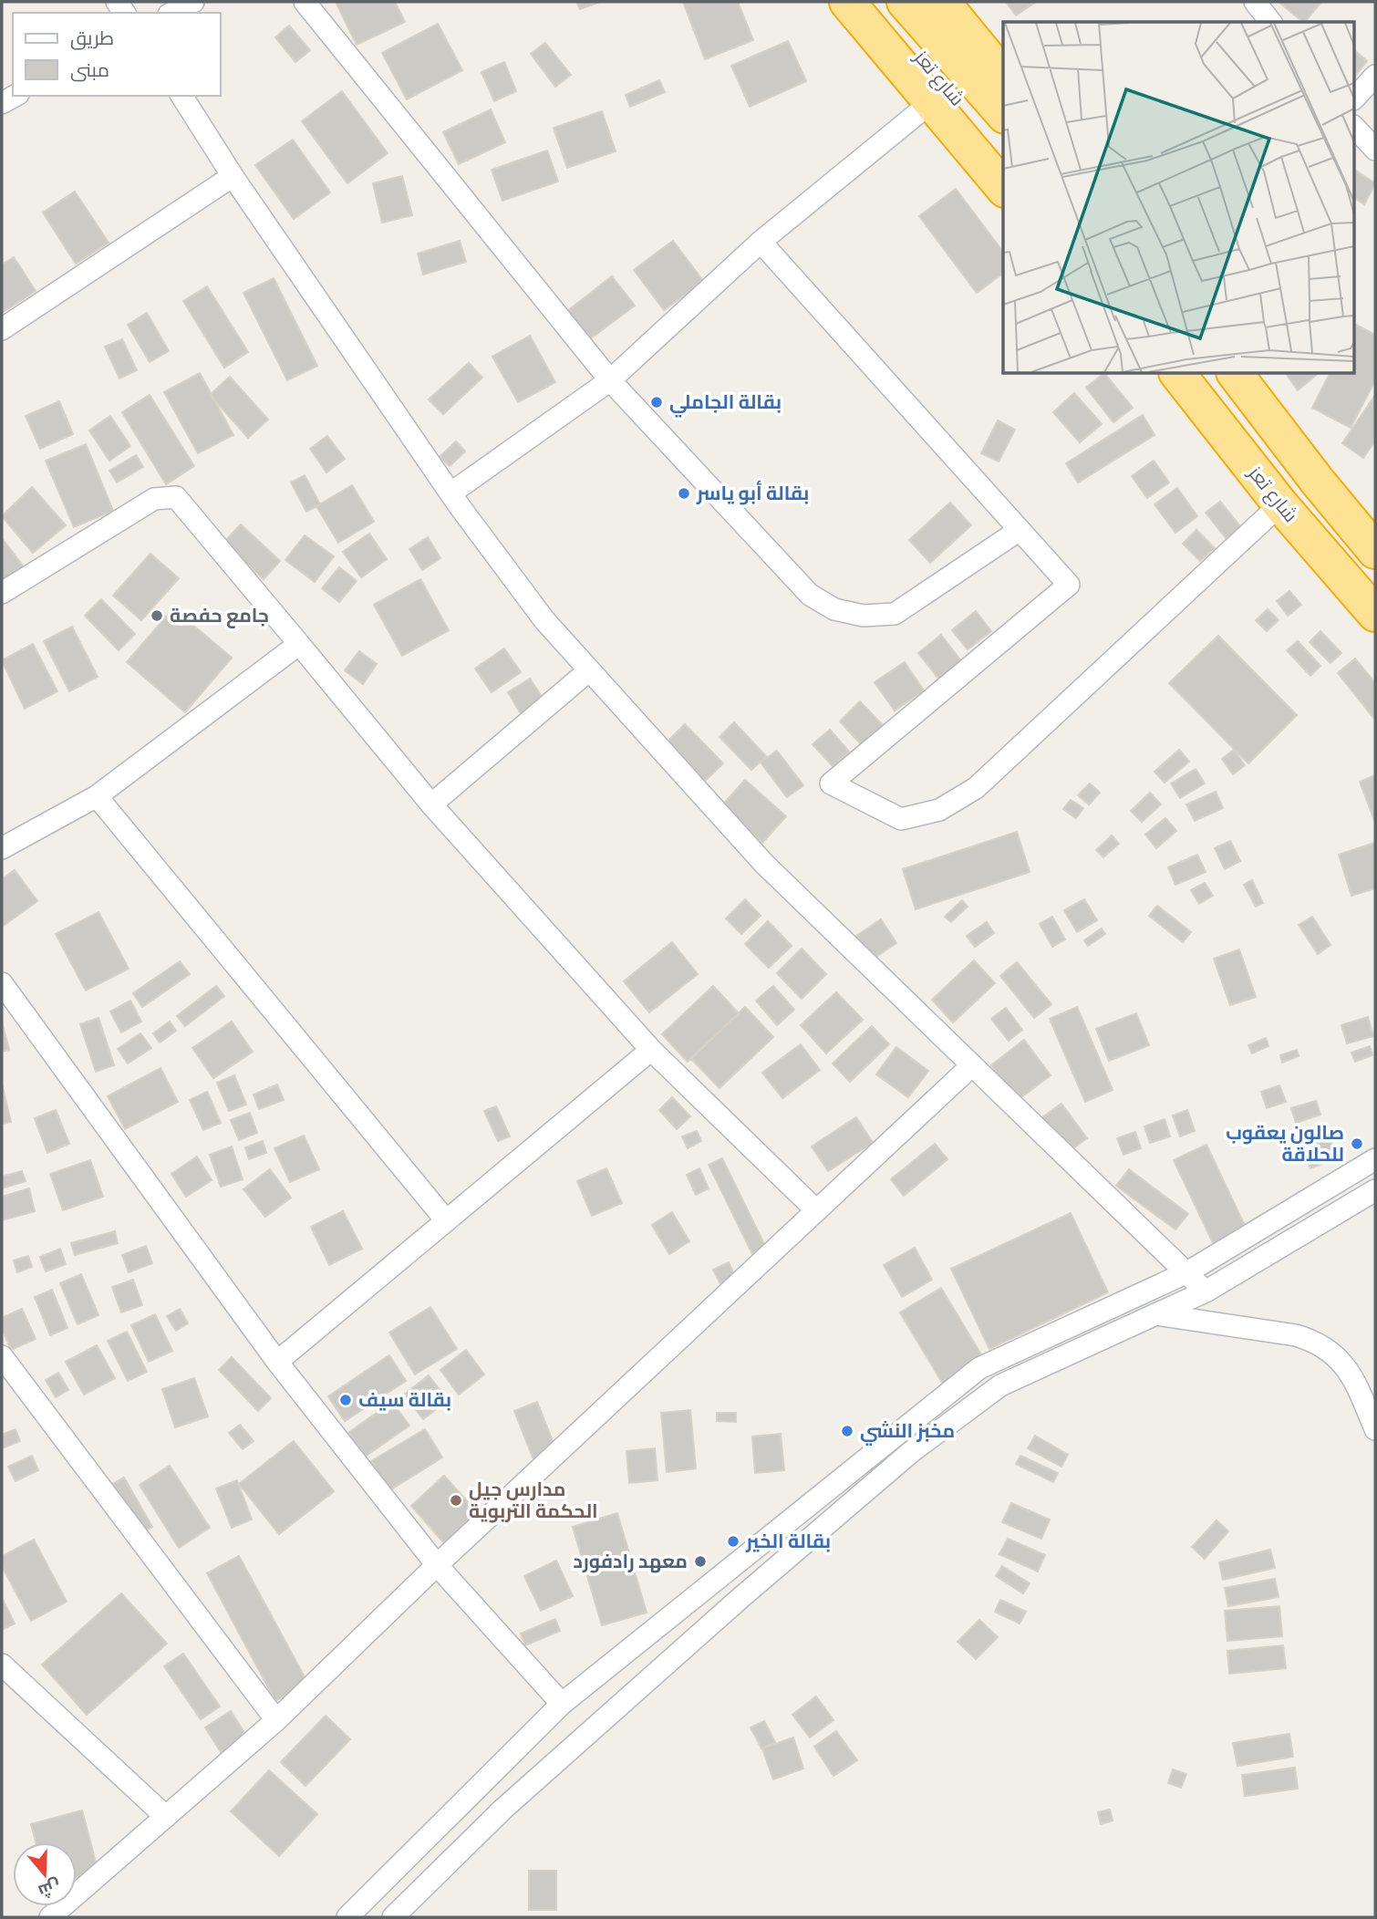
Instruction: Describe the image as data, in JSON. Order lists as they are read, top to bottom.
{
  "streets": {
    "highway": ["شارع تعز"]
  },
  "places": [
    "بقالة الجاملي",
    "بقالة أبو ياسر",
    "جامع حفصة",
    "صالون يعقوب للحلاقة",
    "بقالة سيف",
    "مخبز النشي",
    "مدارس جيل الحكمة التربوية",
    "بقالة الخير",
    "معهد رادفورد"
  ],
  "legend": ["طريق", "مبنى"],
  "north": "bottom"
}
